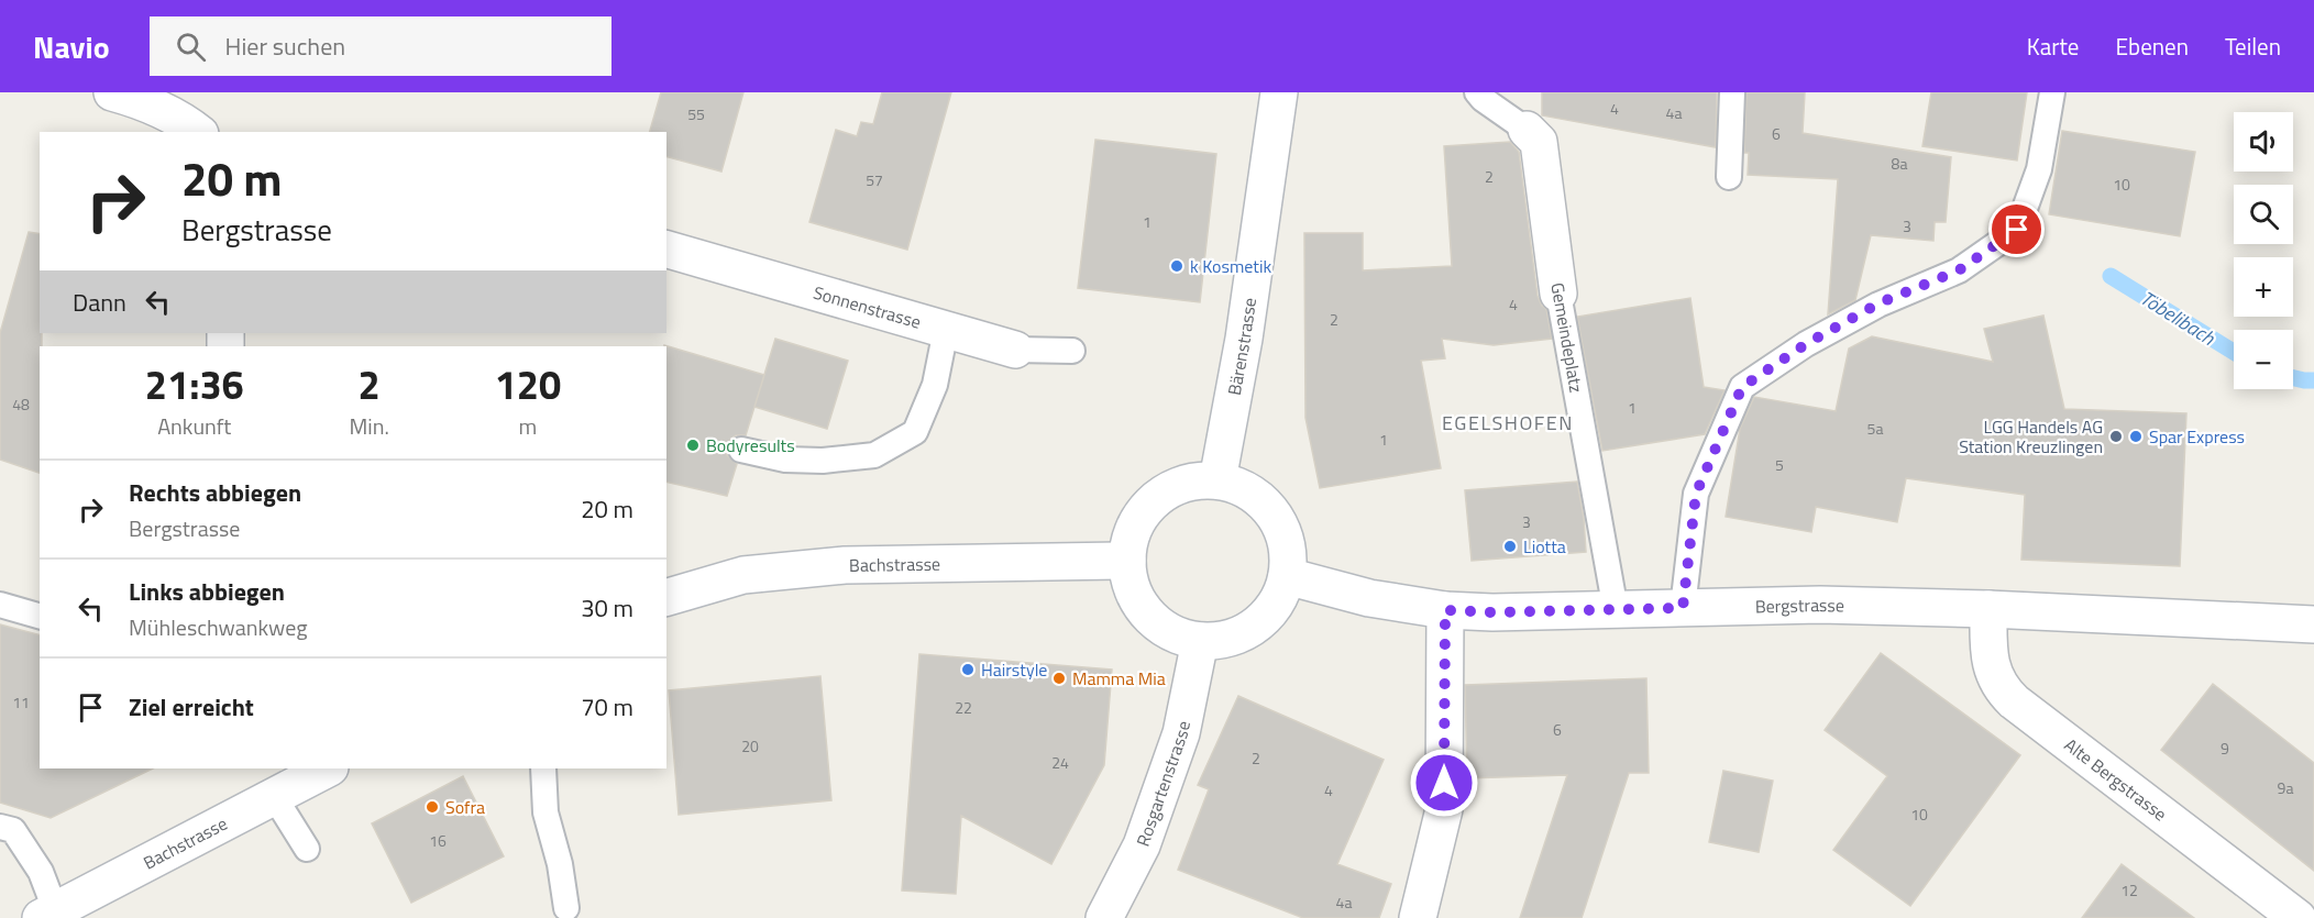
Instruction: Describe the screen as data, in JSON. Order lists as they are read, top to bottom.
{
  "streets": {
    "main road": [
      "Sonnenstrasse",
      "Gemeindeplatz",
      "Bärenstrasse",
      "Bachstrasse",
      "Bergstrasse",
      "Alte Bergstrasse",
      "Rosgartenstrasse"
    ]
  },
  "crossings": [
    ["Gemeindeplatz", "Bergstrasse"],
    ["Bärenstrasse", "Bachstrasse"],
    ["Bärenstrasse", "Bergstrasse"],
    ["Bärenstrasse", "Rosgartenstrasse"],
    ["Bachstrasse", "Bergstrasse"],
    ["Bachstrasse", "Rosgartenstrasse"],
    ["Bergstrasse", "Alte Bergstrasse"],
    ["Bergstrasse", "Rosgartenstrasse"]
  ],
  "districts": ["EGELSHOFEN"],
  "water": ["Töbelibach"],
  "places": [
    "k Kosmetik",
    "LGG Handels AG Station Kreuzlingen",
    "Spar Express",
    "Bodyresults",
    "Liotta",
    "Hairstyle",
    "Mamma Mia",
    "Sofra"
  ],
  "house_numbers": [
    "4",
    "4a",
    "55",
    "6",
    "8a",
    "2",
    "57",
    "10",
    "1",
    "3",
    "4",
    "2",
    "48",
    "1",
    "5a",
    "1",
    "5",
    "3",
    "11",
    "22",
    "6",
    "20",
    "9",
    "2",
    "24",
    "9a",
    "4",
    "10",
    "16",
    "12",
    "4a"
  ],
  "page": {
    "header": "Navio",
    "search": "Hier suchen",
    "nav": ["Karte", "Ebenen", "Teilen"],
    "map_buttons": ["+", "−"],
    "turn": ["20 m", "Bergstrasse"],
    "then": "Dann",
    "eta": [
      "21:36",
      "Ankunft",
      "2",
      "Min.",
      "120",
      "m"
    ],
    "list": [
      {
        "name": "Rechts abbiegen",
        "note": "Bergstrasse",
        "value": "20 m"
      },
      {
        "name": "Links abbiegen",
        "note": "Mühleschwankweg",
        "value": "30 m"
      },
      {
        "name": "Ziel erreicht",
        "value": "70 m"
      }
    ]
  }
}
